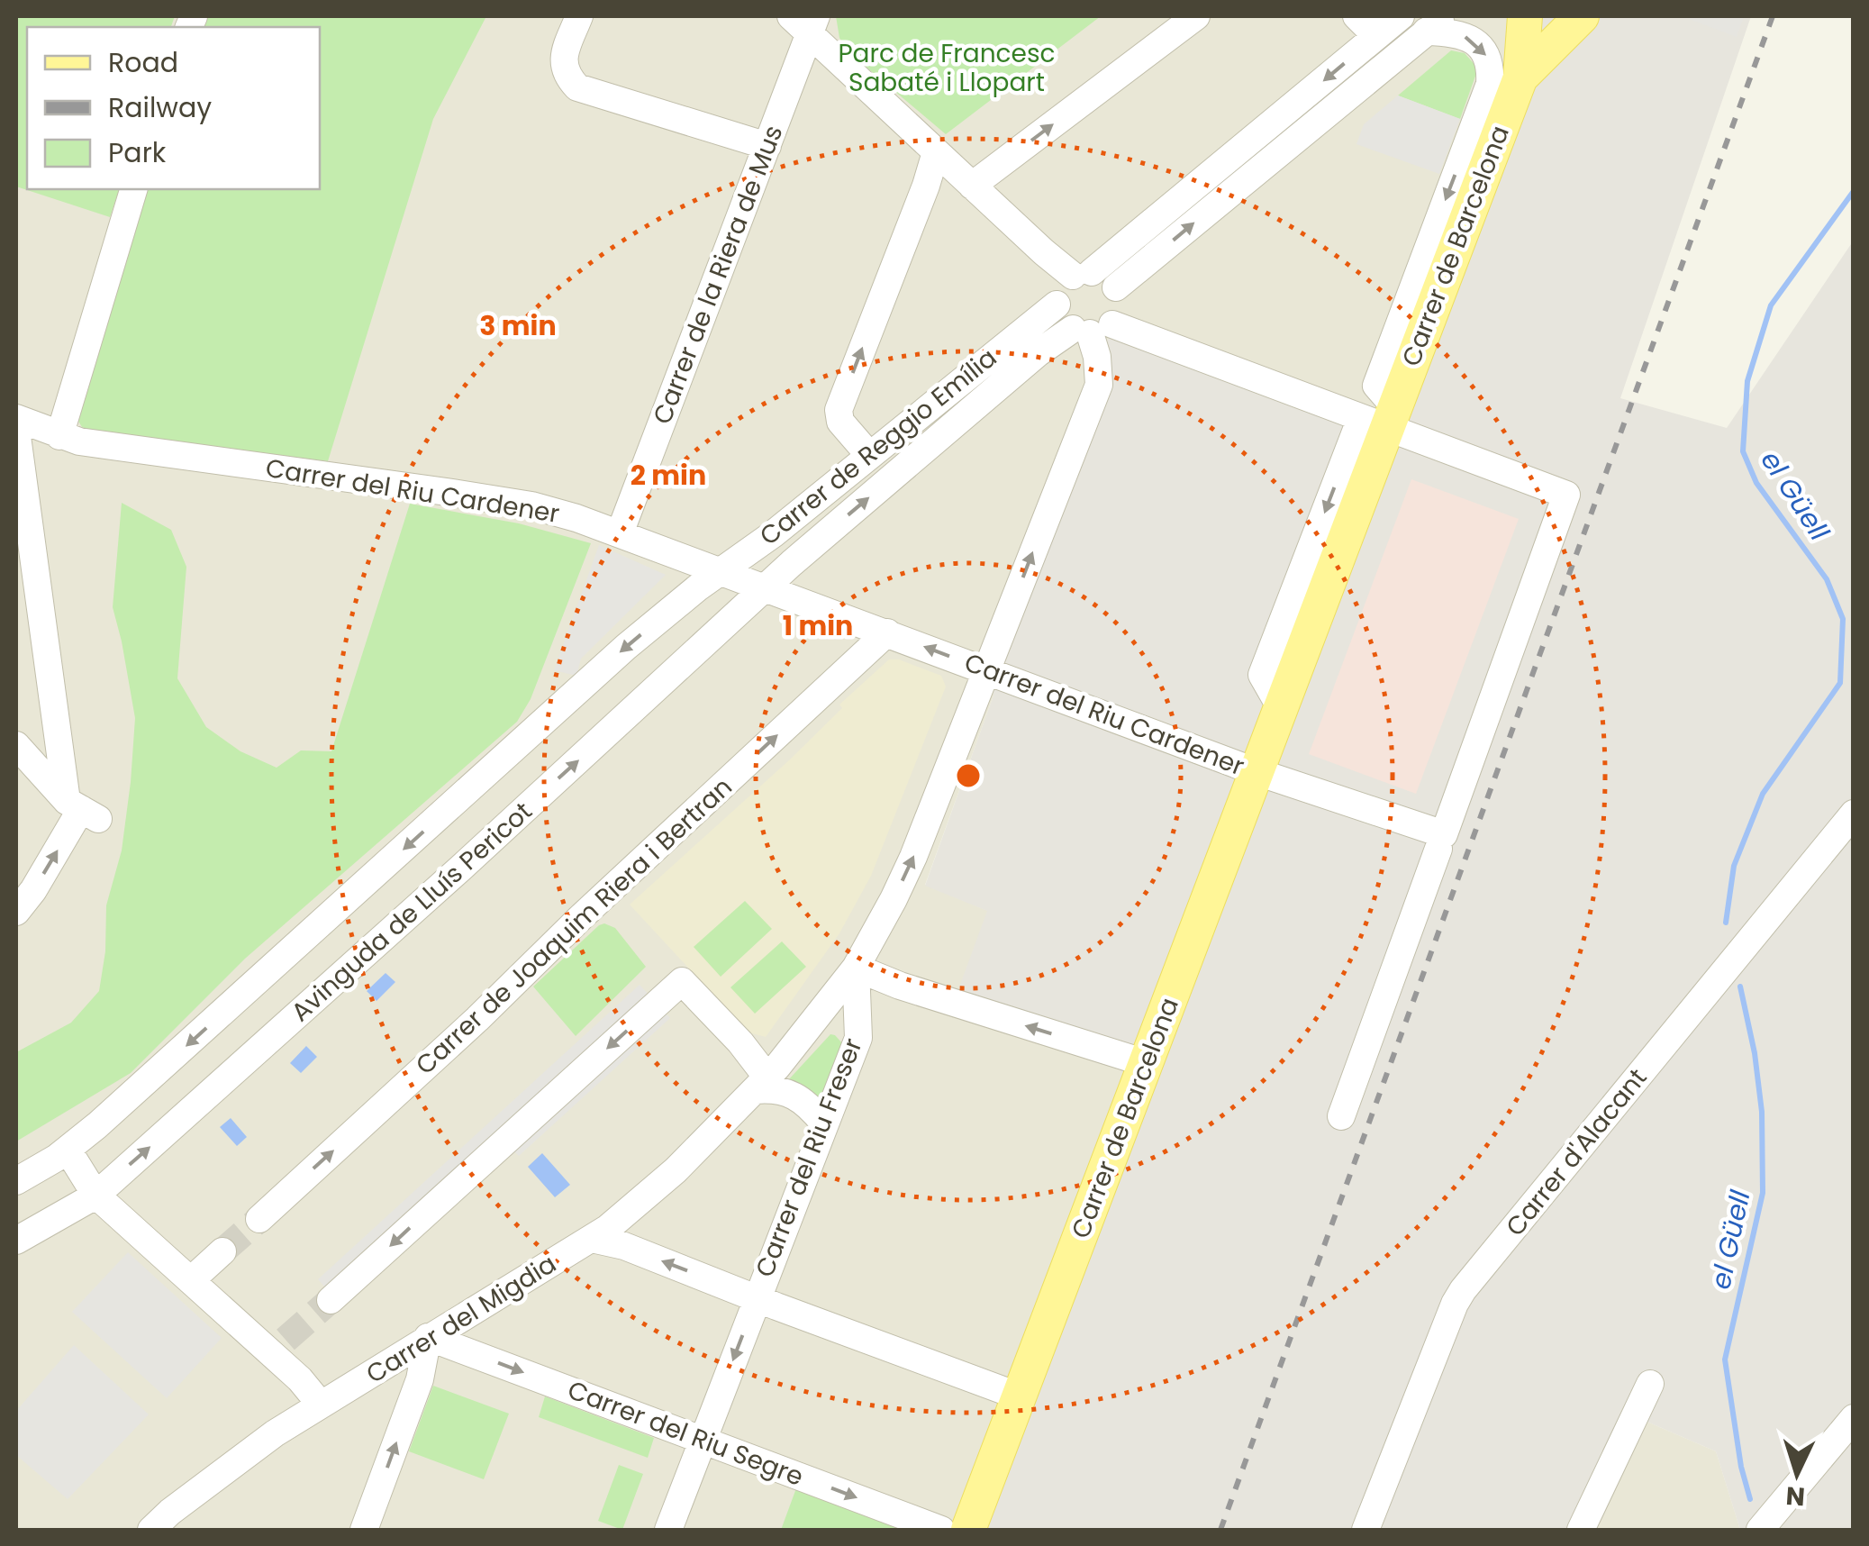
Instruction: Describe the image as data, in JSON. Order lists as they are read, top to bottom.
{
  "streets": {
    "main road": ["Carrer de Barcelona"],
    "street": [
      "Carrer de la Riera de Mus",
      "Carrer de Reggio Emília",
      "Carrer del Riu Cardener",
      "Avinguda de Lluís Pericot",
      "Carrer de Joaquim Riera i Bertran",
      "Carrer d'Alacant",
      "Carrer del Riu Freser",
      "Carrer del Migdia",
      "Carrer del Riu Segre"
    ]
  },
  "crossings": [
    ["Carrer de Barcelona", "Carrer del Riu Cardener"],
    ["Carrer de la Riera de Mus", "Carrer del Riu Cardener"],
    ["Carrer de Reggio Emília", "Carrer del Riu Cardener"],
    ["Carrer de Reggio Emília", "Avinguda de Lluís Pericot"],
    ["Carrer de Reggio Emília", "Carrer del Riu Freser"],
    ["Carrer del Riu Cardener", "Avinguda de Lluís Pericot"],
    ["Carrer del Riu Cardener", "Carrer de Joaquim Riera i Bertran"],
    ["Carrer del Riu Cardener", "Carrer del Riu Freser"],
    ["Carrer del Riu Freser", "Carrer del Migdia"],
    ["Carrer del Riu Freser", "Carrer del Riu Segre"],
    ["Carrer del Migdia", "Carrer del Riu Segre"]
  ],
  "one_way": ["Carrer de Joaquim Riera i Bertran"],
  "water": ["el Güell"],
  "parks": ["Parc de Francesc Sabaté i Llopart"],
  "legend": ["Road", "Railway", "Park"],
  "north": "bottom",
  "rings": ["3 min", "2 min", "1 min"]
}
